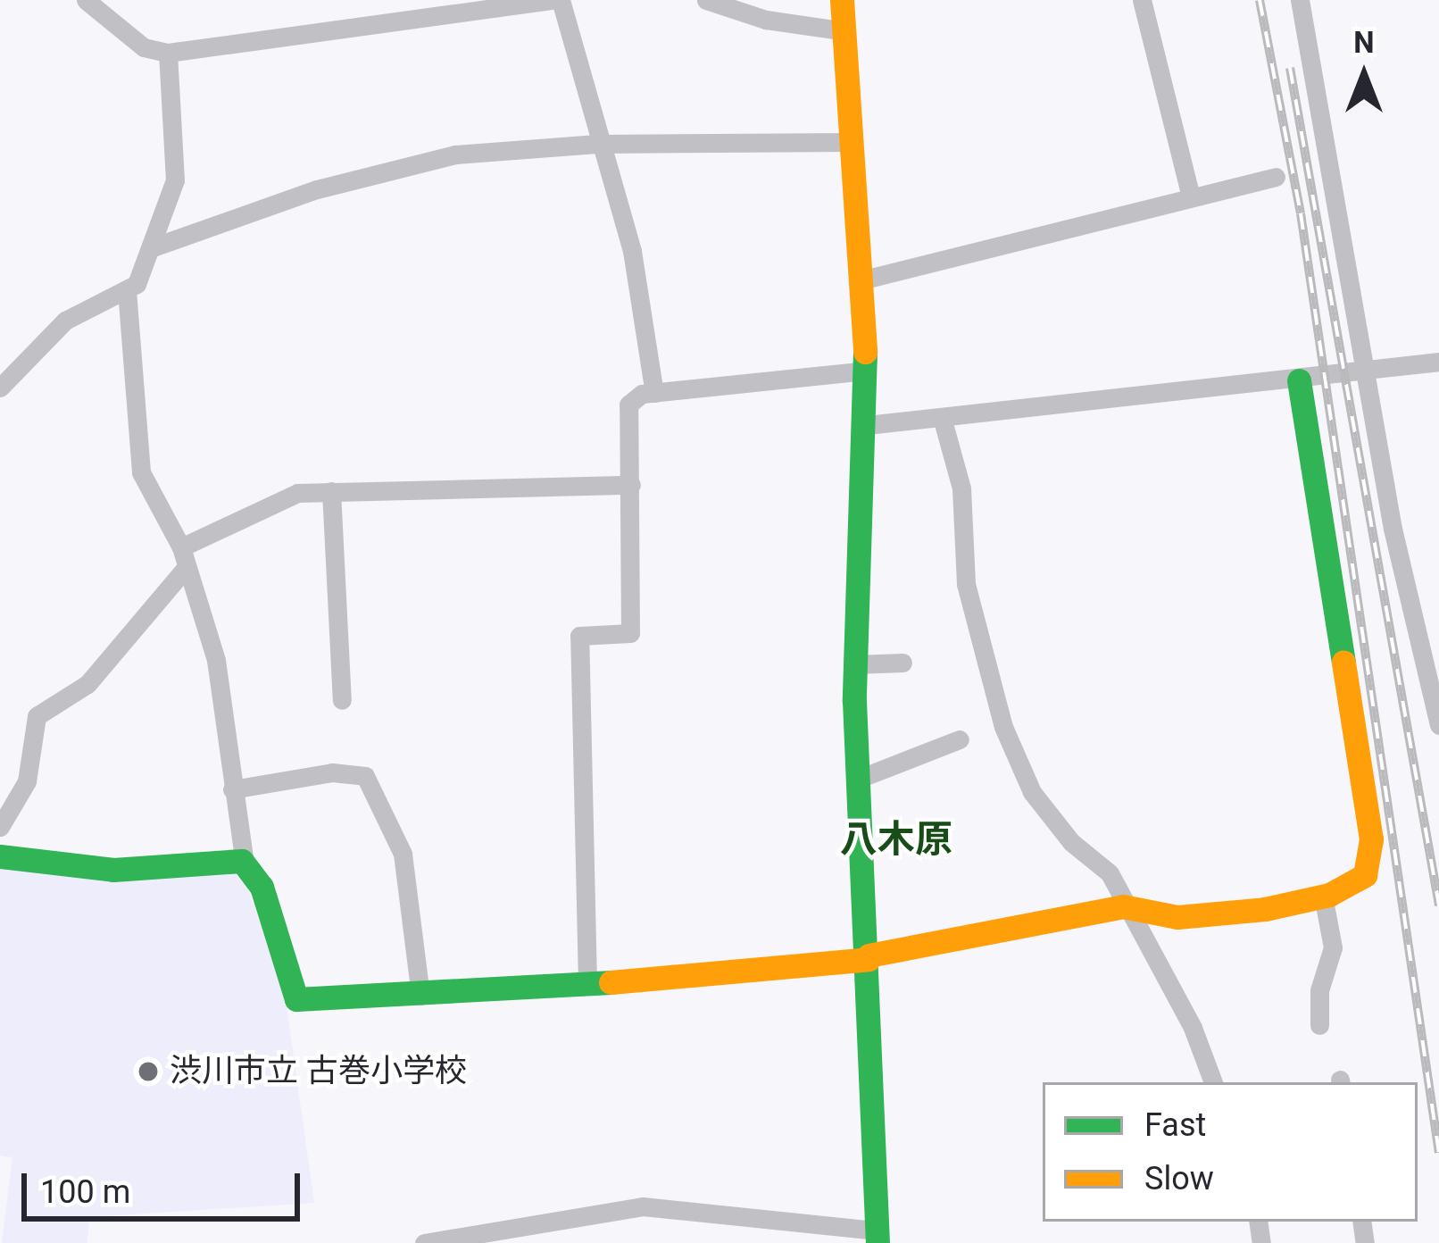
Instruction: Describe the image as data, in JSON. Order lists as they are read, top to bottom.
{
  "districts": ["八木原"],
  "places": ["渋川市立 古巻小学校"],
  "legend": ["Fast", "Slow"],
  "scale_bar": "100 m",
  "north": "top"
}
